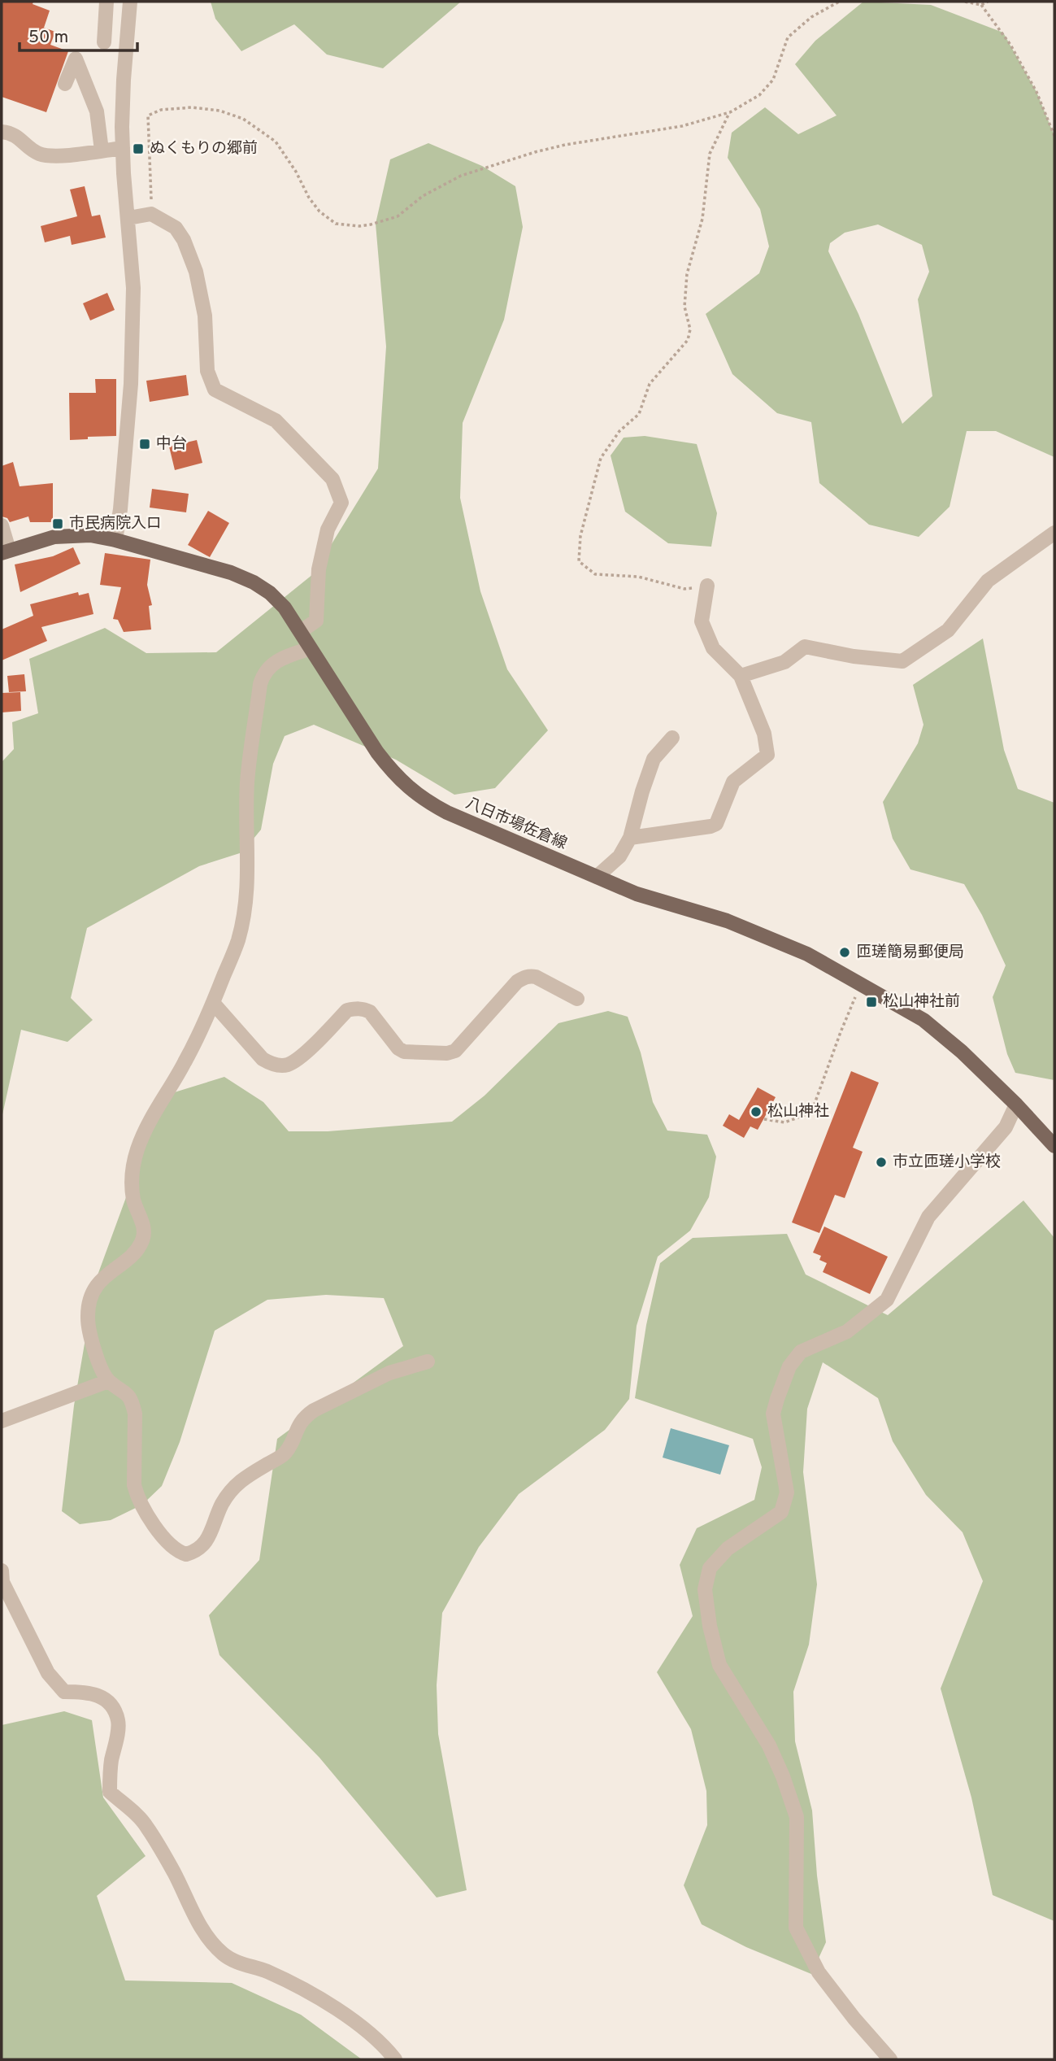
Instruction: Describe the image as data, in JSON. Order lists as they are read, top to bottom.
{
  "streets": {
    "main road": ["八日市場佐倉線"]
  },
  "places": {
    "transit": [
      "ぬくもりの郷前",
      "中台",
      "市民病院入ロ",
      "松山神社前"
    ],
    "other": ["匝瑳簡易郵便局", "松山神社", "市立匝瑳小学校"]
  },
  "scale_bar": "50 m"
}
